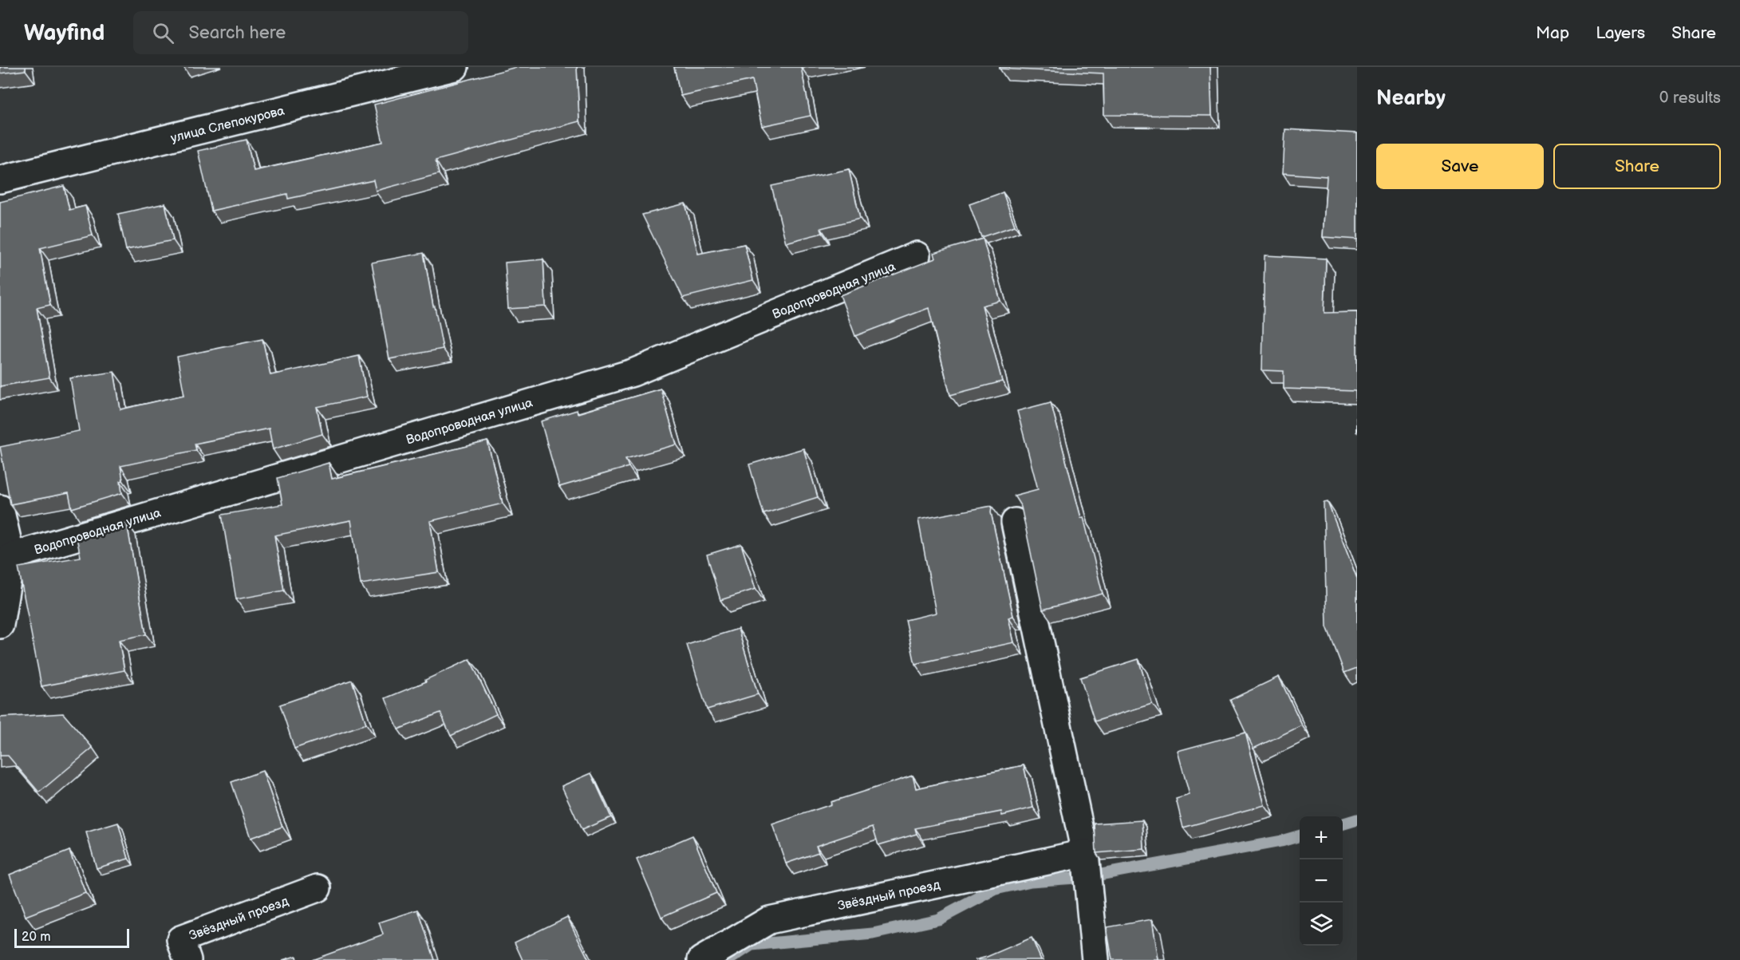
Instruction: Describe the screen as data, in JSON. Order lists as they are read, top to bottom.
{
  "streets": {
    "street": ["улица Слепокурова", "Водопроводная улица", "Звёздный проезд"]
  },
  "scale_bar": "20 m",
  "page": {
    "header": "Wayfind",
    "search": "Search here",
    "nav": ["Map", "Layers", "Share"],
    "heading": ["Nearby", "0 results"],
    "buttons": ["Save", "Share"],
    "map_buttons": ["+", "−"],
    "scale": "20 m"
  }
}
